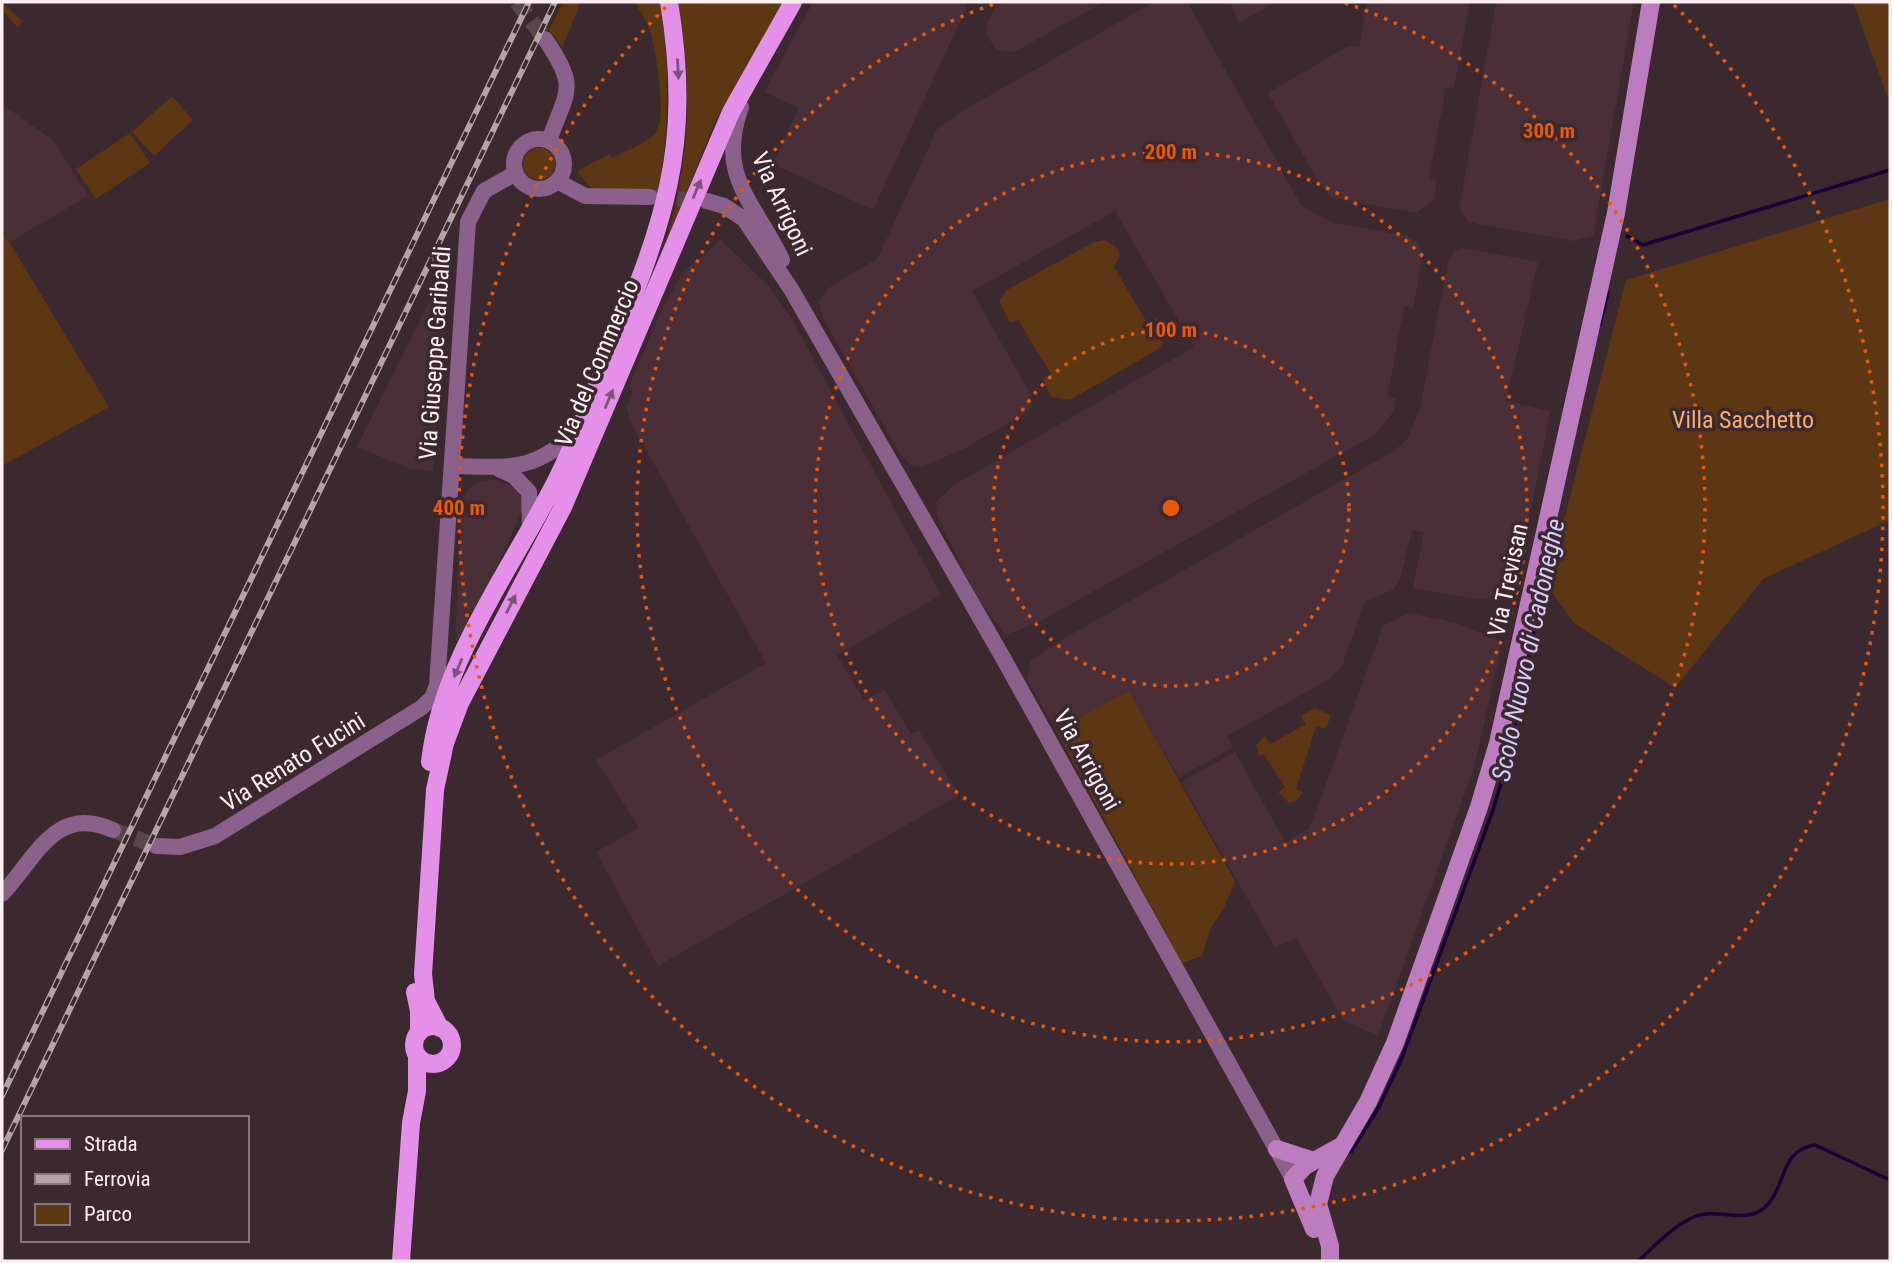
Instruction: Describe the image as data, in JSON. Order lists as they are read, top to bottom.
{
  "streets": {
    "main road": ["Via Arrigoni", "Via del Commercio", "Via Trevisan"],
    "street": ["Via Giuseppe Garibaldi", "Via Renato Fucini"]
  },
  "crossings": [
    ["Via Arrigoni", "Via del Commercio"],
    ["Via Arrigoni", "Via Trevisan"],
    ["Via Giuseppe Garibaldi", "Via Renato Fucini"]
  ],
  "water": ["Scolo Nuovo di Cadoneghe"],
  "parks": ["Villa Sacchetto"],
  "legend": ["Strada", "Ferrovia", "Parco"],
  "rings": [
    "300 m",
    "200 m",
    "100 m",
    "400 m"
  ]
}
